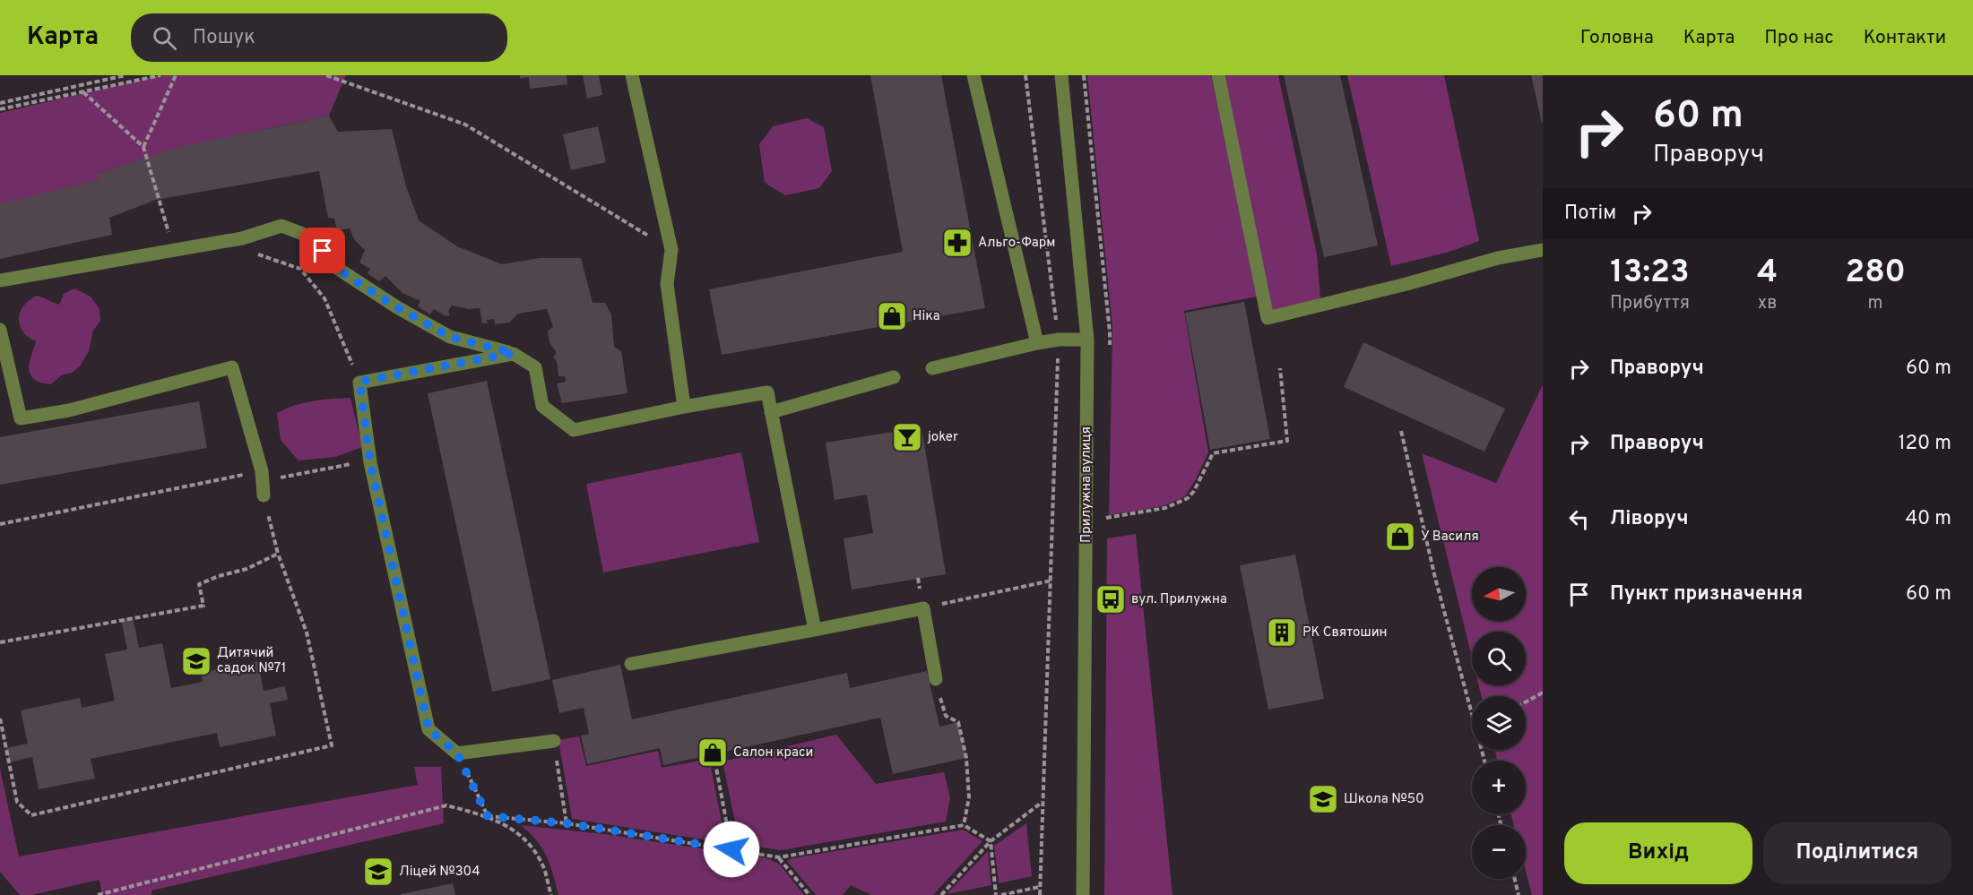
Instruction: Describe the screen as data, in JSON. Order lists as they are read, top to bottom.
{
  "streets": {
    "street": ["Прилужна вулиця"]
  },
  "places": {
    "pharmacy": ["Альго-Фарм"],
    "shop": ["Ніка", "У Василя", "Салон краси"],
    "bar": ["joker"],
    "bus stop": ["вул. Прилужна"],
    "building": ["РК Святошин"],
    "school or university": ["Дитячий садок №71", "Школа №50", "Ліцей №304"]
  },
  "north": "left",
  "page": {
    "header": "Карта",
    "search": "Пошук",
    "nav": [
      "Головна",
      "Карта",
      "Про нас",
      "Контакти"
    ],
    "turn": ["60 m", "Праворуч"],
    "then": "Потім",
    "eta": [
      "13:23",
      "Прибуття",
      "4",
      "хв",
      "280",
      "m"
    ],
    "list": [
      {
        "name": "Праворуч",
        "value": "60 m"
      },
      {
        "name": "Праворуч",
        "value": "120 m"
      },
      {
        "name": "Ліворуч",
        "value": "40 m"
      },
      {
        "name": "Пункт призначення",
        "value": "60 m"
      }
    ],
    "map_buttons": ["+", "−"],
    "buttons": ["Вихід", "Поділитися"]
  }
}
